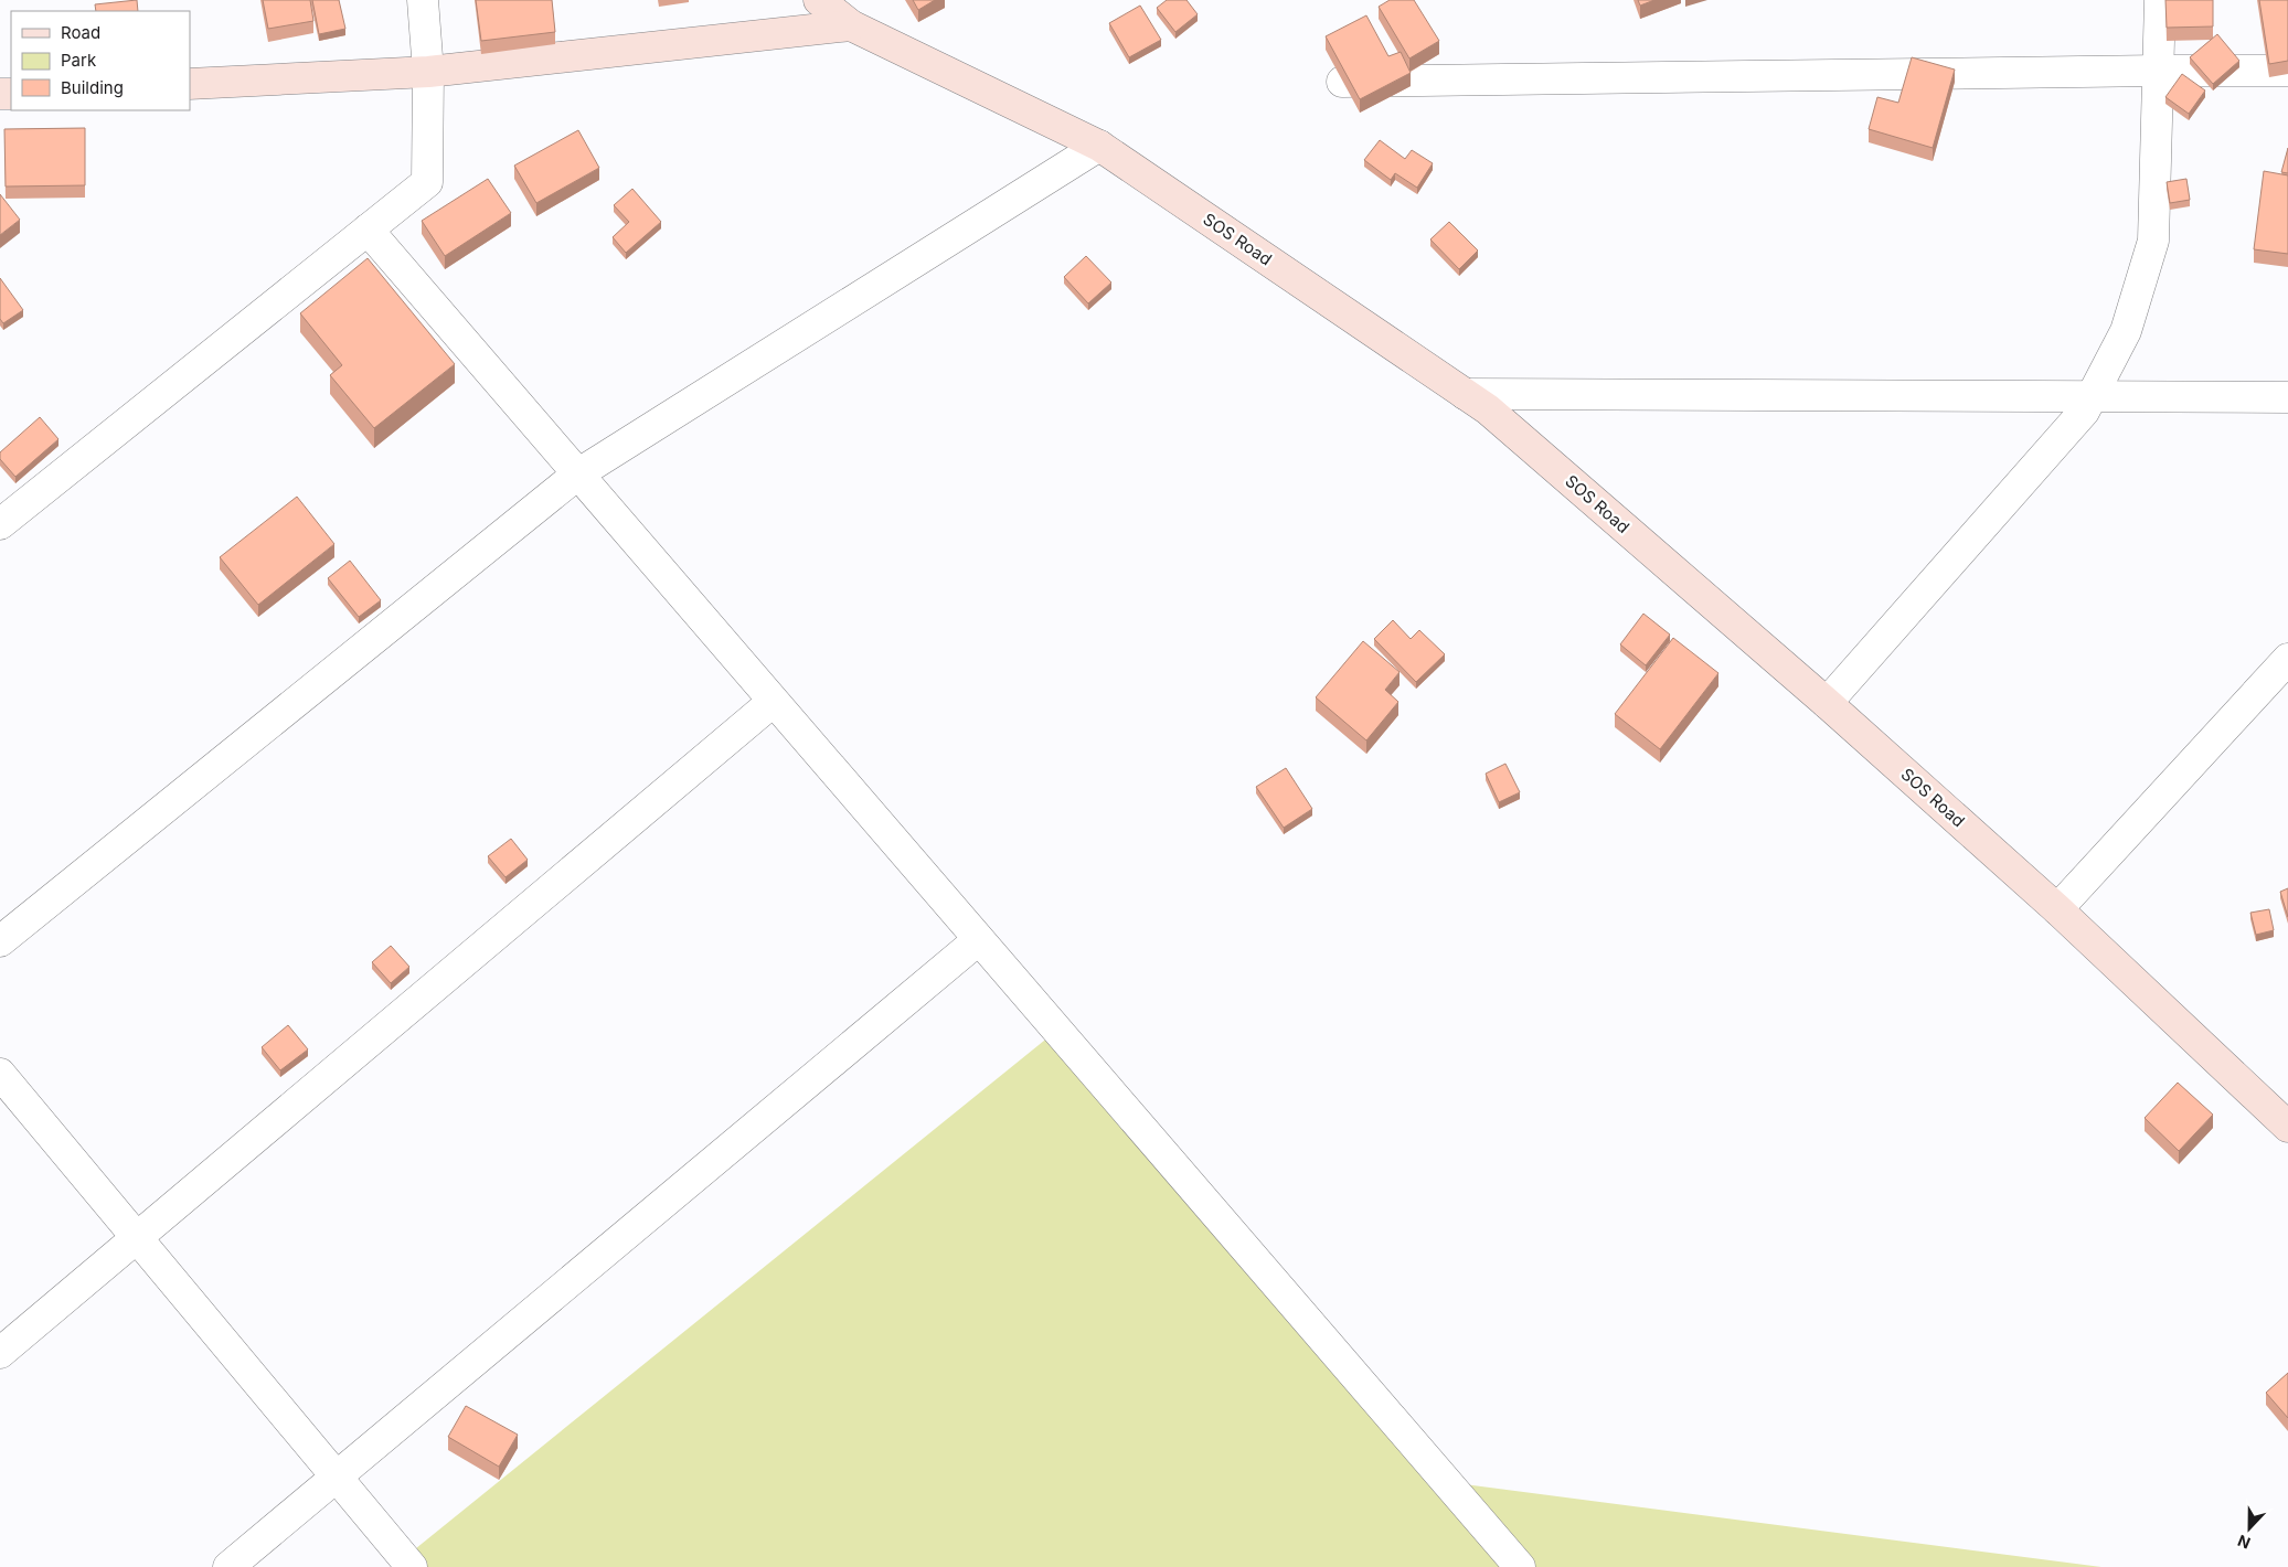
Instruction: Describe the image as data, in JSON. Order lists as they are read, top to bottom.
{
  "streets": {
    "street": ["SOS Road"]
  },
  "legend": ["Road", "Park", "Building"],
  "north": "bottom"
}
